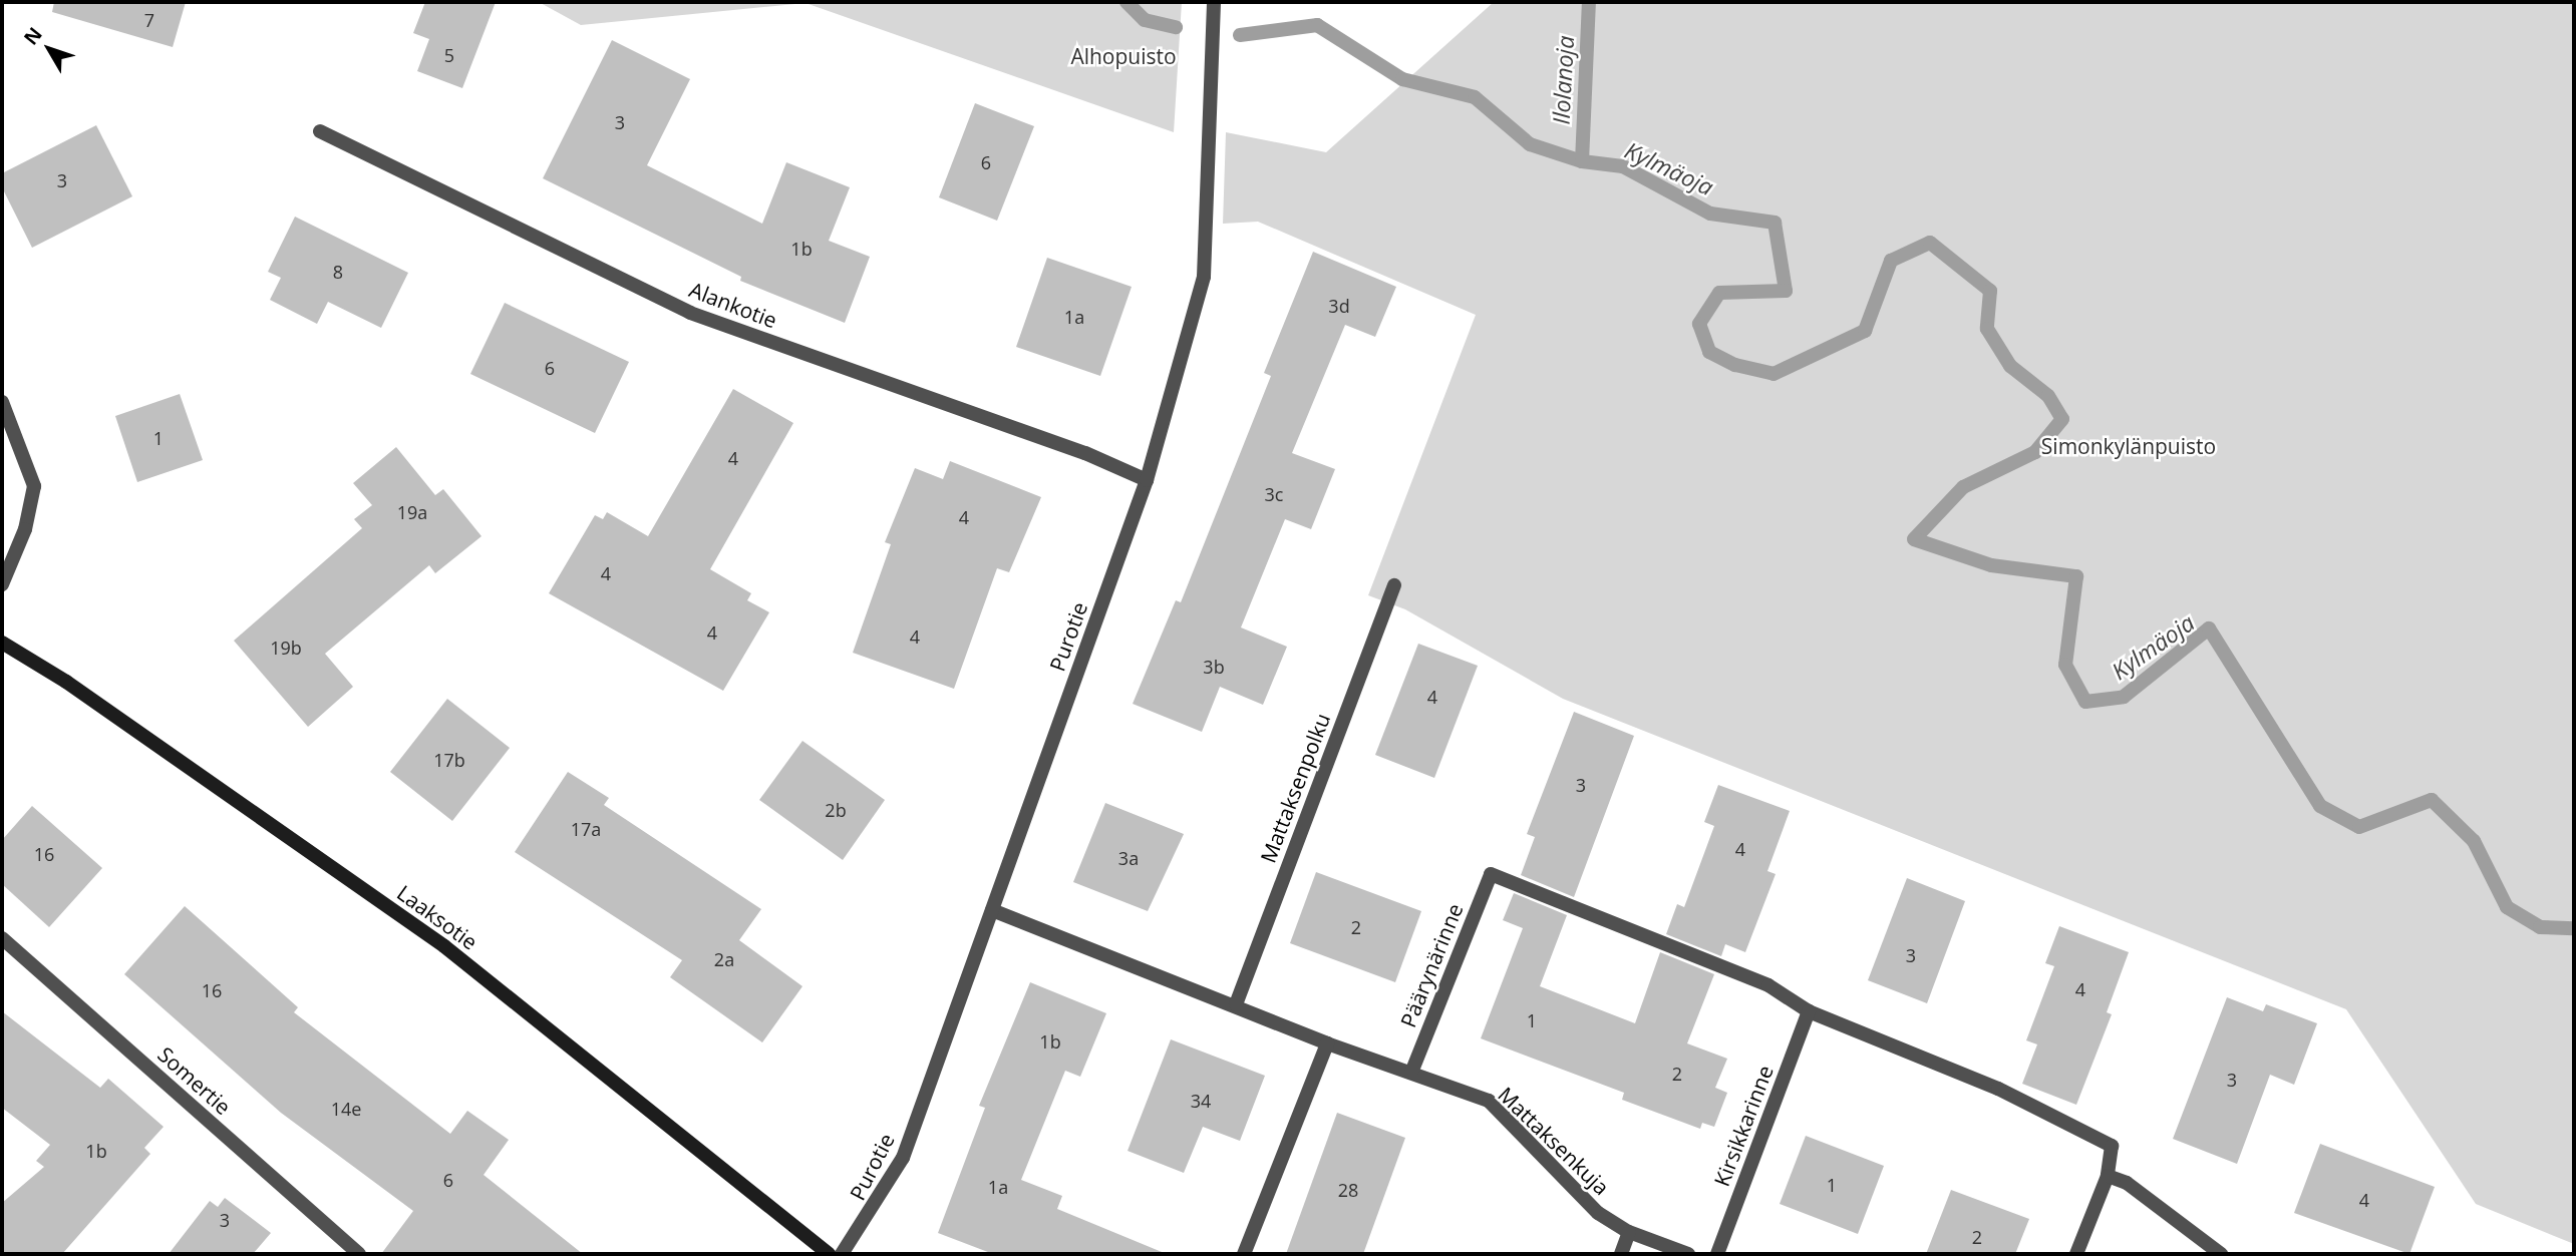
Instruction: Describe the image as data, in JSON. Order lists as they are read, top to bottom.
{
  "streets": {
    "main road": ["Laaksotie"],
    "street": [
      "Alankotie",
      "Purotie",
      "Mattaksenpolku",
      "Päärynärinne",
      "Somertie",
      "Kirsikkarinne",
      "Mattaksenkuja"
    ]
  },
  "crossings": [
    ["Alankotie", "Purotie"],
    ["Purotie", "Mattaksenkuja"],
    ["Mattaksenpolku", "Mattaksenkuja"],
    ["Päärynärinne", "Kirsikkarinne"],
    ["Päärynärinne", "Mattaksenkuja"]
  ],
  "water": ["Ilolanoja", "Kylmäoja"],
  "parks": ["Alhopuisto", "Simonkylänpuisto"],
  "house_numbers": [
    "7",
    "5",
    "3",
    "6",
    "3",
    "1b",
    "8",
    "3d",
    "1a",
    "6",
    "1",
    "4",
    "3c",
    "19a",
    "4",
    "4",
    "4",
    "4",
    "19b",
    "3b",
    "4",
    "17b",
    "3",
    "2b",
    "17a",
    "4",
    "16",
    "3a",
    "2",
    "3",
    "2a",
    "4",
    "16",
    "1",
    "1b",
    "2",
    "3",
    "34",
    "14e",
    "1b",
    "6",
    "1",
    "1a",
    "28",
    "4",
    "3",
    "2"
  ],
  "north": "top left"
}
